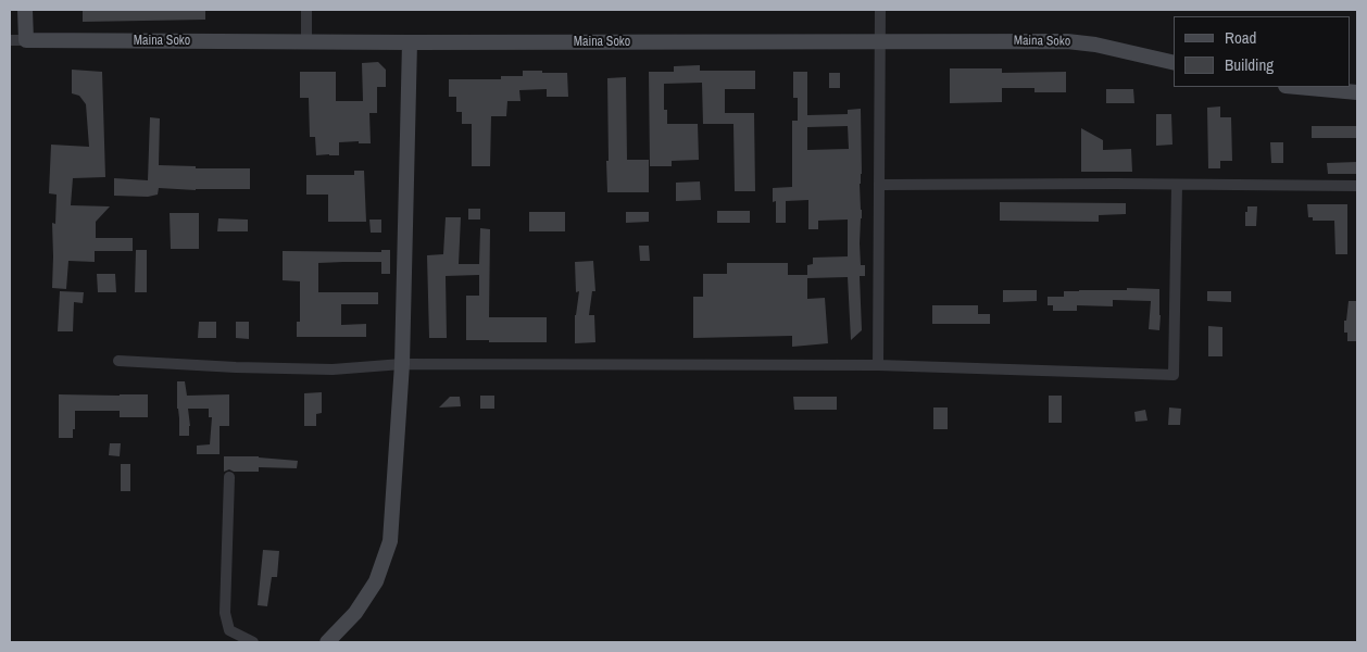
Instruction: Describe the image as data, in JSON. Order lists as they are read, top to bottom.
{
  "streets": {
    "street": ["Maina Soko"]
  },
  "legend": ["Road", "Building"]
}
